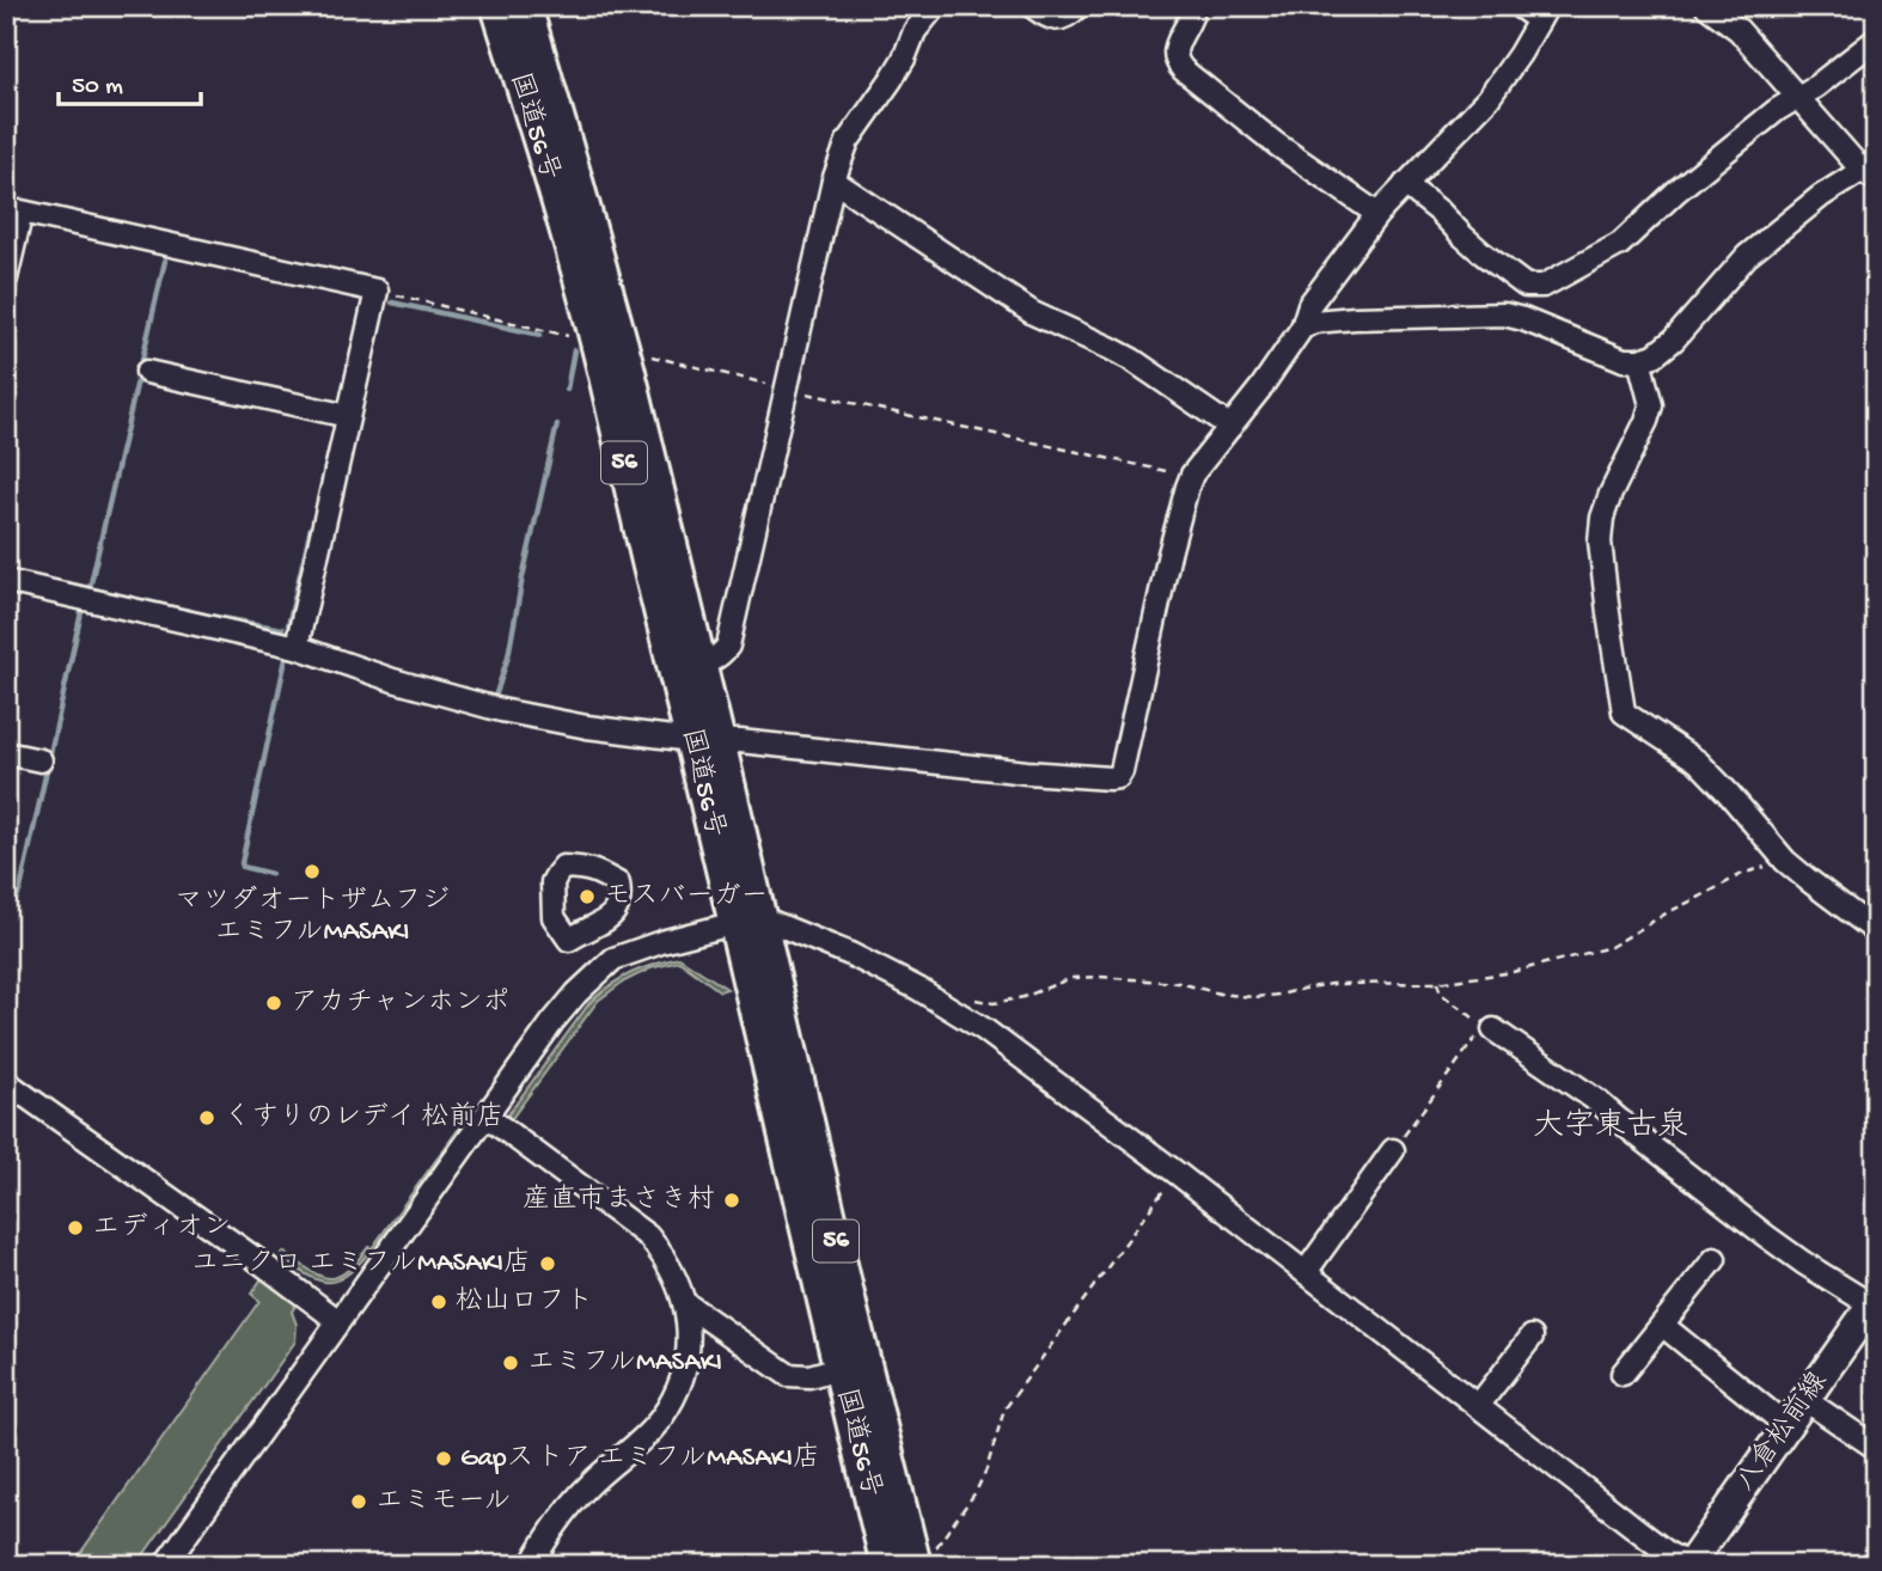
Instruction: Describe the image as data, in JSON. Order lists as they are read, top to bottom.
{
  "streets": {
    "highway": ["国道56号", "56"],
    "main road": ["八倉松前線"]
  },
  "districts": ["大字東古泉"],
  "places": [
    "マツダオートザムフジ エミフルMASAKI",
    "モスバーガー",
    "アカチャンホンポ",
    "くすりのレデイ 松前店",
    "産直市まさき村",
    "エディオン",
    "ユニクロ エミフルMASAKI店",
    "松山ロフト",
    "エミフルMASAKI",
    "Gapストア エミフルMASAKI店",
    "エミモール"
  ],
  "scale_bar": "50 m"
}
